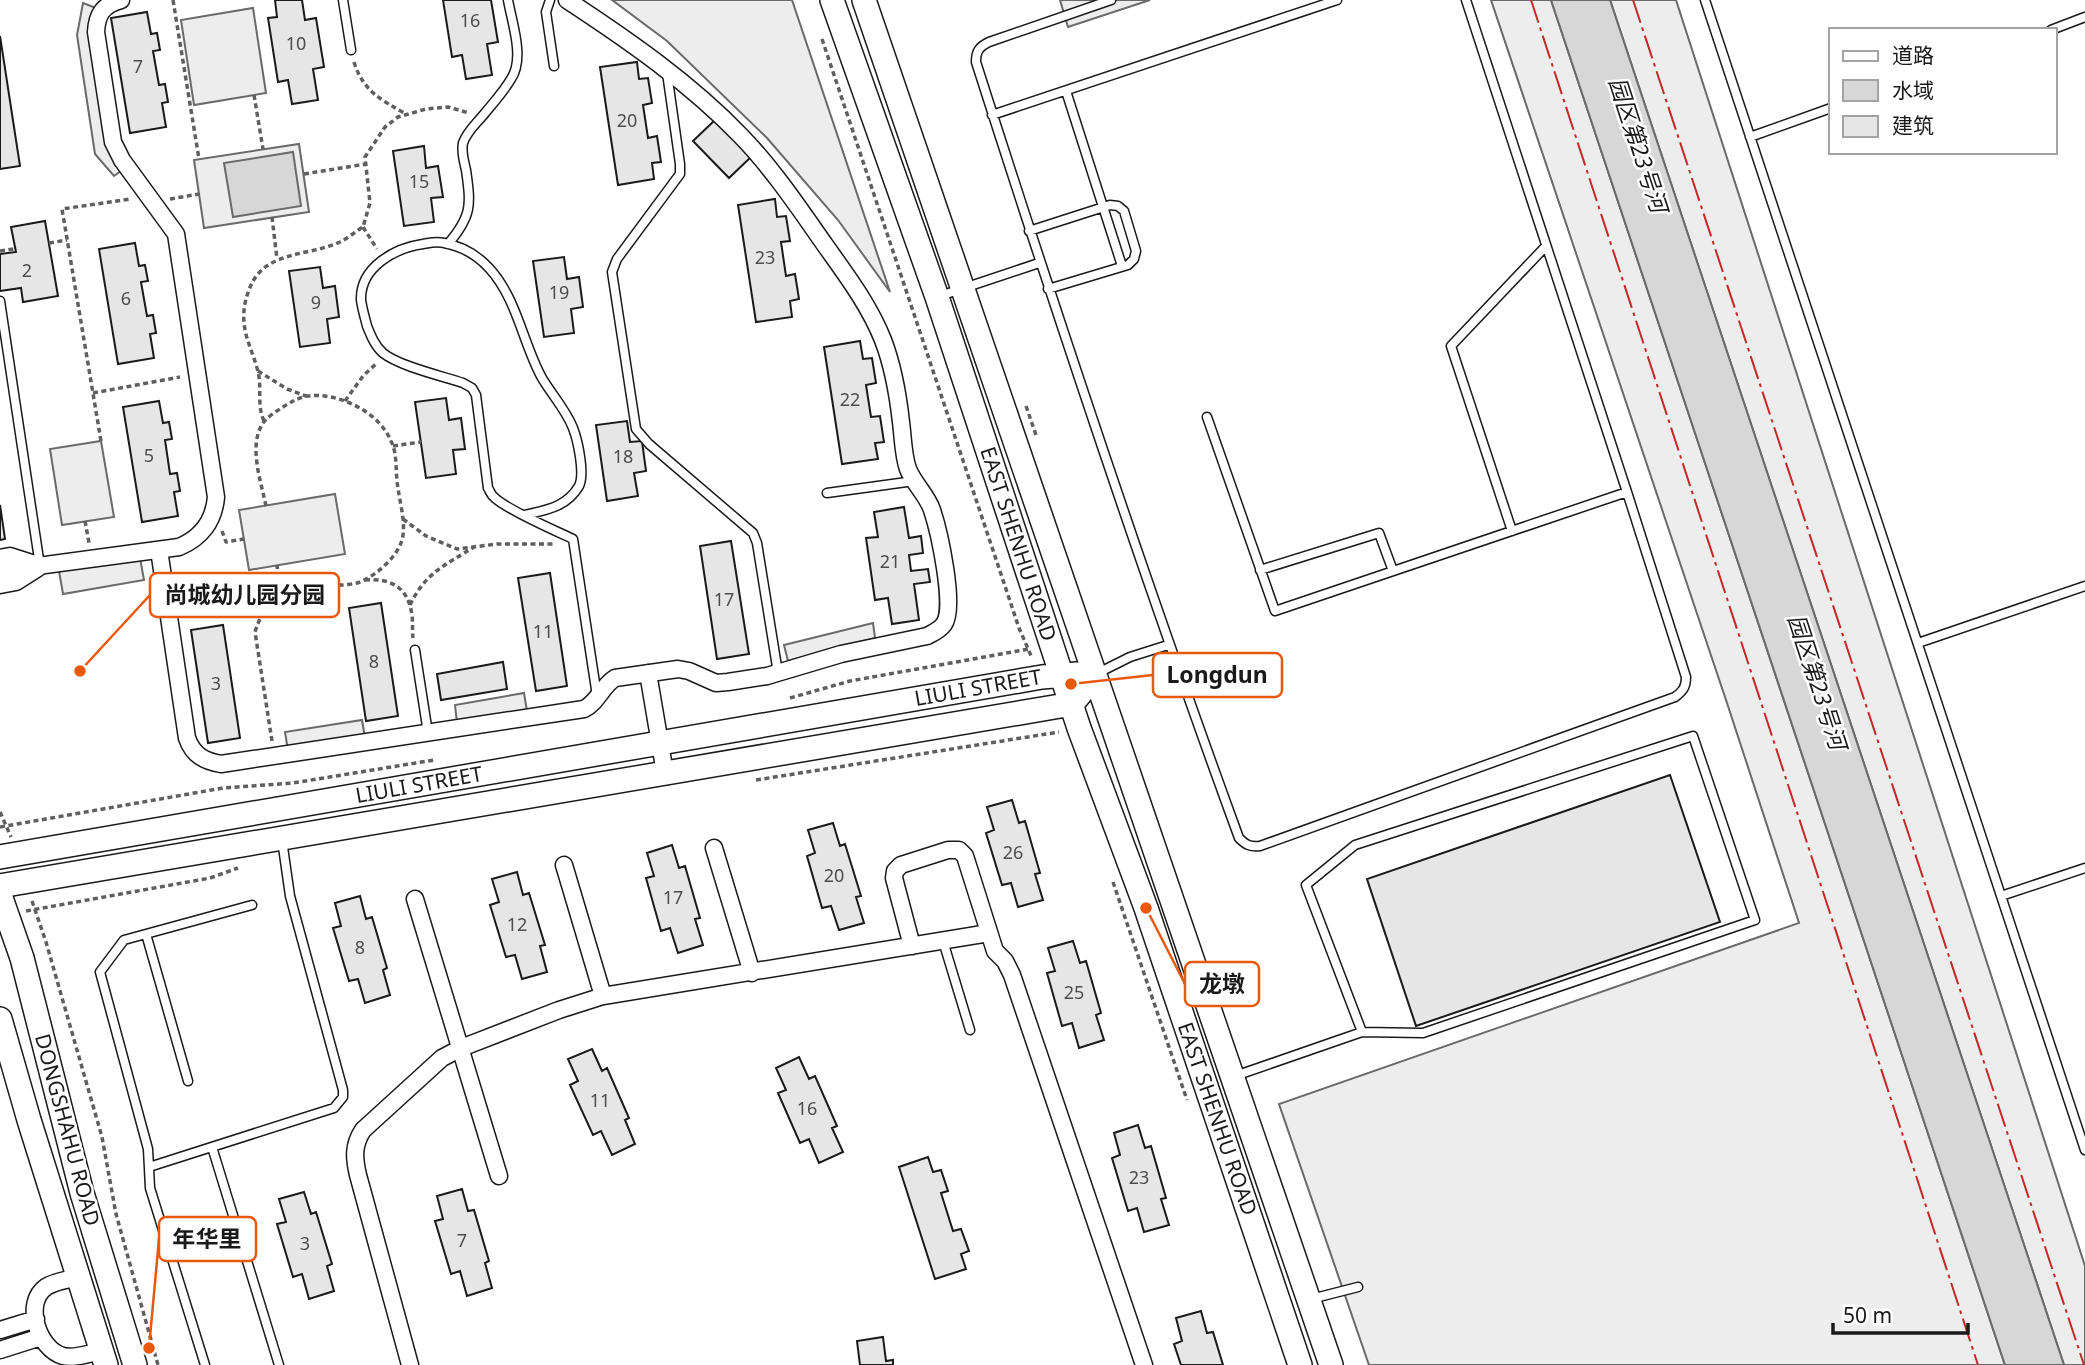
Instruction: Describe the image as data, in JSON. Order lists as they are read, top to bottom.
{
  "streets": {
    "main road": ["EAST SHENHU ROAD", "LIULI STREET", "DONGSHAHU ROAD"]
  },
  "crossings": [
    ["EAST SHENHU ROAD", "LIULI STREET"]
  ],
  "water": ["园区第23号河"],
  "places": [
    "尚城幼儿园分园",
    "Longdun",
    "龙墩",
    "年华里"
  ],
  "house_numbers": [
    "16",
    "10",
    "7",
    "20",
    "15",
    "23",
    "2",
    "19",
    "6",
    "9",
    "22",
    "5",
    "18",
    "21",
    "17",
    "11",
    "8",
    "3",
    "26",
    "20",
    "17",
    "12",
    "8",
    "25",
    "11",
    "16",
    "23",
    "7",
    "3"
  ],
  "legend": ["道路", "水域", "建筑"],
  "scale_bar": "50 m"
}
